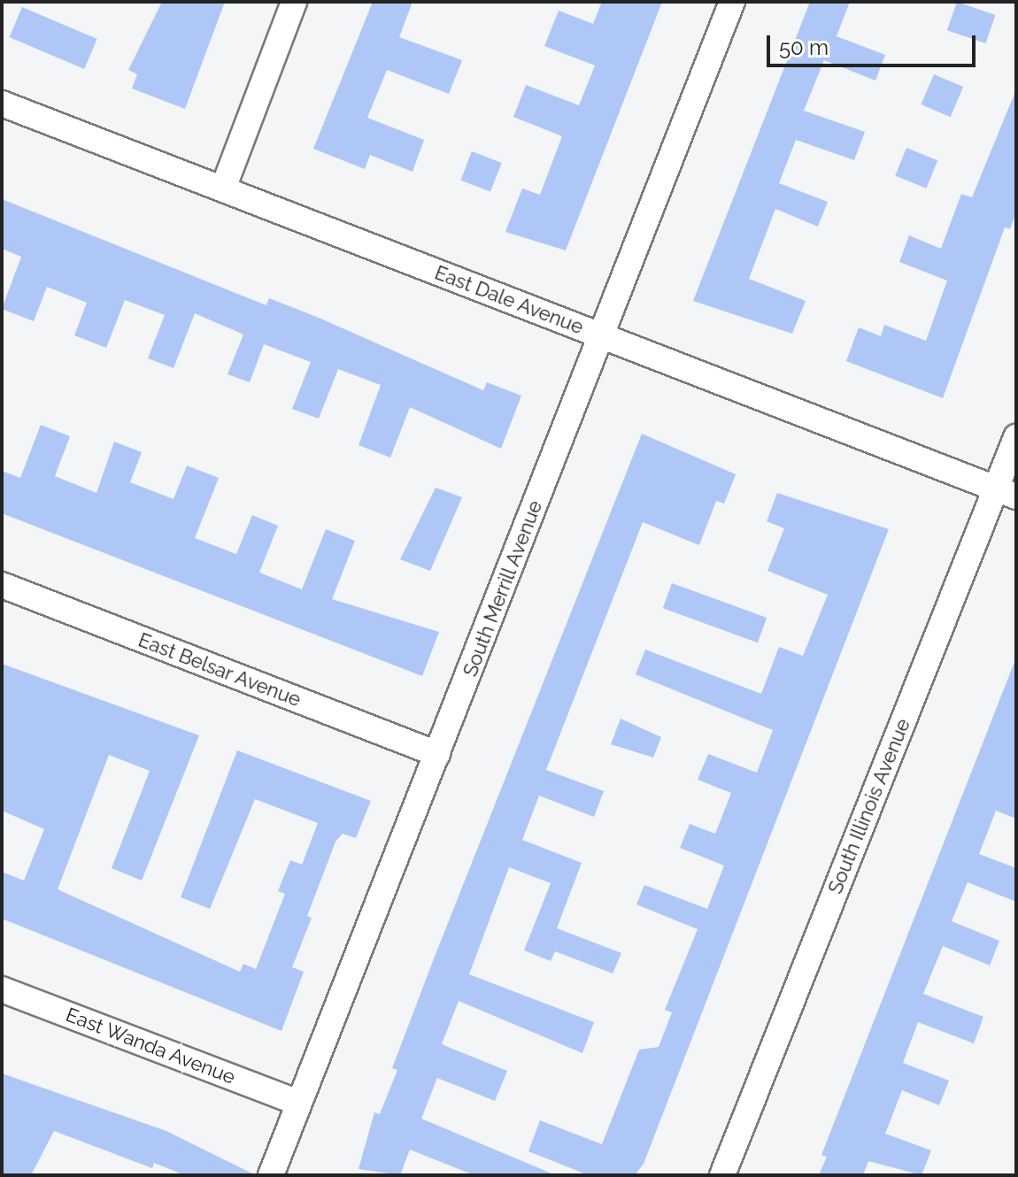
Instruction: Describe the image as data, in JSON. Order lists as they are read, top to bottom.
{
  "streets": {
    "street": [
      "East Dale Avenue",
      "South Merrill Avenue",
      "East Belsar Avenue",
      "South Illinois Avenue",
      "East Wanda Avenue"
    ]
  },
  "crossings": [
    ["East Dale Avenue", "South Merrill Avenue"],
    ["East Dale Avenue", "South Illinois Avenue"],
    ["South Merrill Avenue", "East Belsar Avenue"],
    ["South Merrill Avenue", "East Wanda Avenue"]
  ],
  "scale_bar": "50 m"
}
